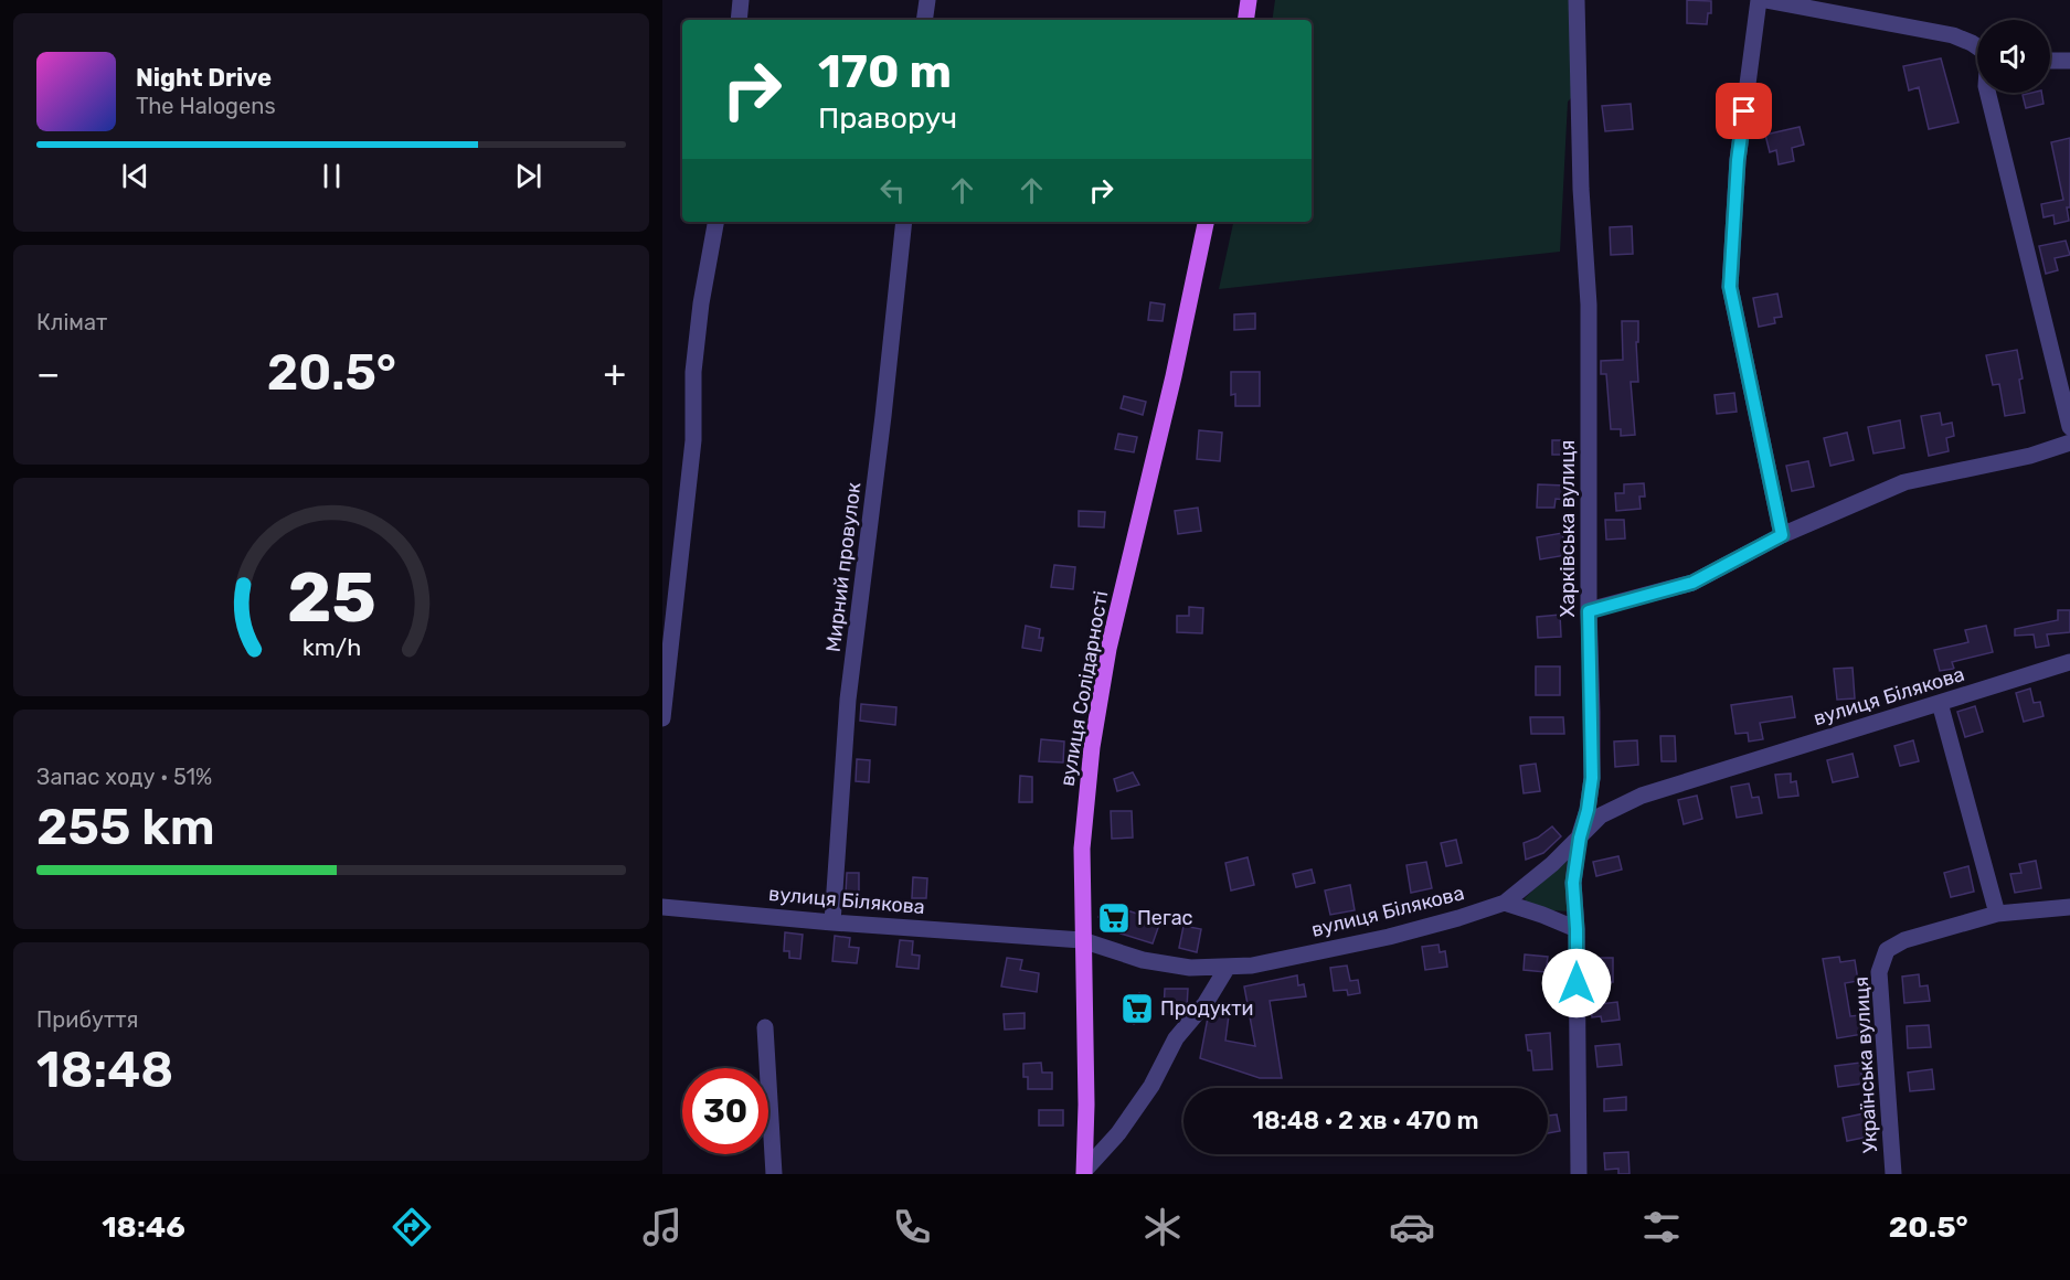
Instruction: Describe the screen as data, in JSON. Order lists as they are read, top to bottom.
{
  "streets": {
    "main road": ["вулиця Солідарності"],
    "street": [
      "Харківська вулиця",
      "Мирний провулок",
      "вулиця Білякова",
      "Українська вулиця"
    ]
  },
  "crossings": [
    ["Харківська вулиця", "вулиця Білякова"],
    ["Мирний провулок", "вулиця Білякова"],
    ["вулиця Солідарності", "вулиця Білякова"]
  ],
  "places": {
    "supermarket": ["Пегас", "Продукти"]
  },
  "page": {
    "turn": ["170 m", "Праворуч"],
    "song": ["Night Drive", "The Halogens"],
    "tile": [
      "Клімат",
      ["Запас ходу · 51%", "255 km"],
      ["Прибуття", "18:48"]
    ],
    "heat": ["−", "20.5°", "+"],
    "limit": "30",
    "trip": "18:48 · 2 хв · 470 m",
    "tabs": ["18:46", "20.5°"],
    "gauge": ["25", "km/h"]
  }
}
